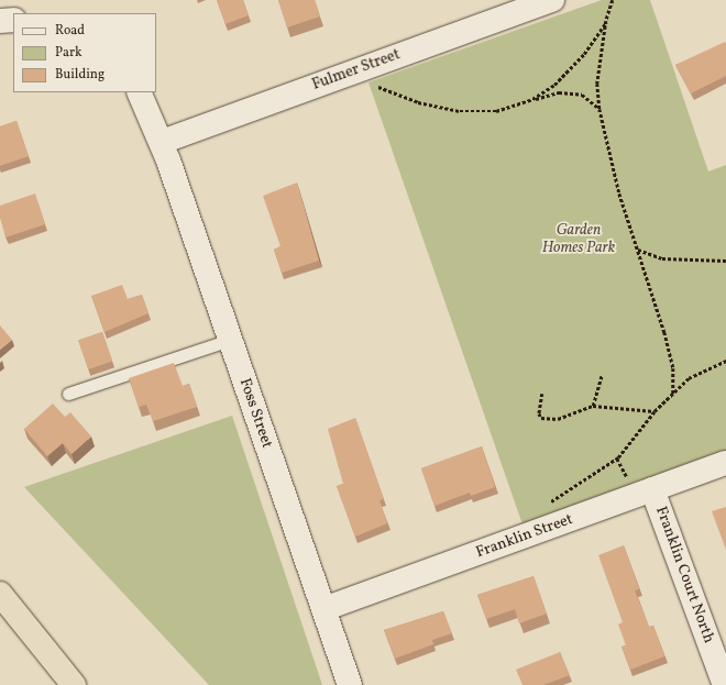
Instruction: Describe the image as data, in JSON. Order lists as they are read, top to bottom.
{
  "streets": {
    "street": [
      "Fulmer Street",
      "Foss Street",
      "Franklin Street",
      "Franklin Court North"
    ]
  },
  "crossings": [
    ["Fulmer Street", "Foss Street"],
    ["Foss Street", "Franklin Street"],
    ["Franklin Street", "Franklin Court North"]
  ],
  "parks": ["Garden Homes Park"],
  "legend": ["Road", "Park", "Building"]
}
